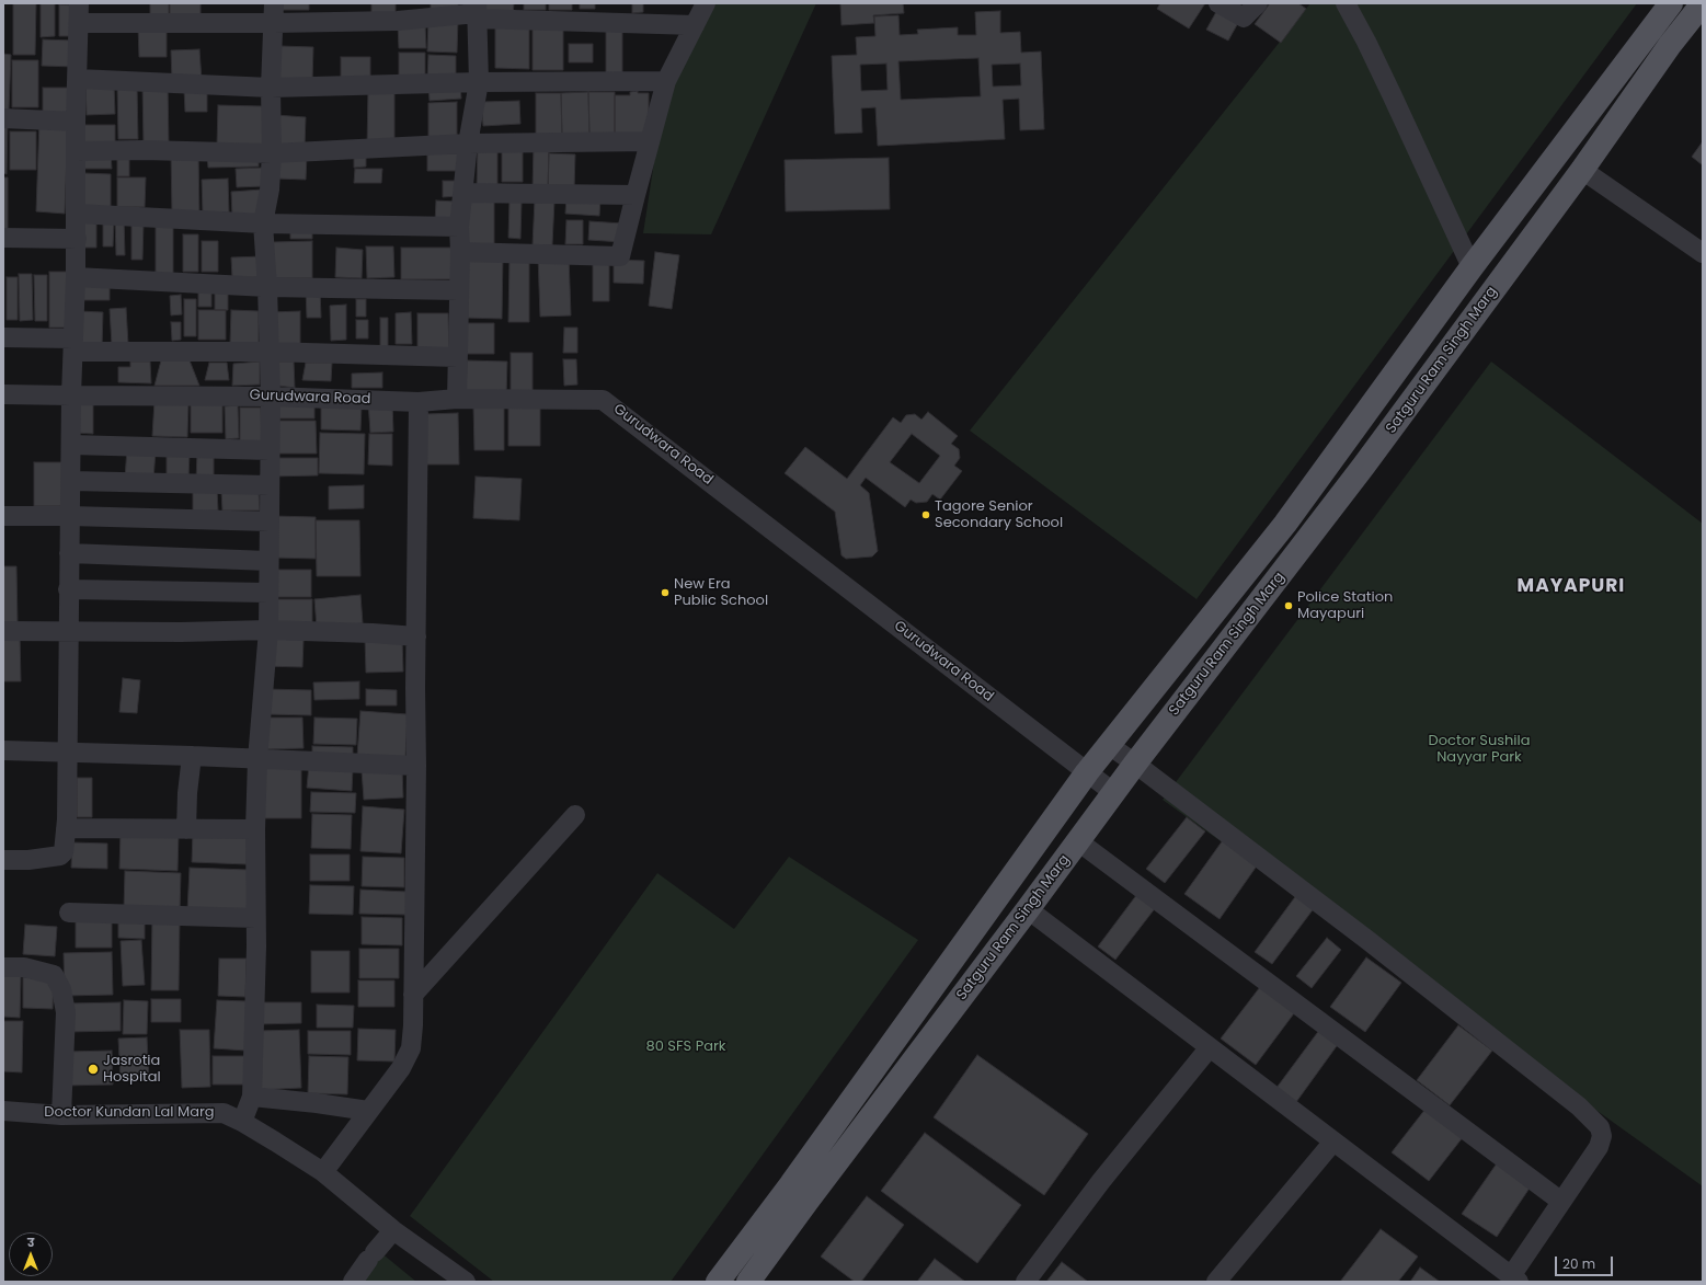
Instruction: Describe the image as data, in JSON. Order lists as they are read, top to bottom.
{
  "streets": {
    "main road": ["Satguru Ram Singh Marg"],
    "street": ["Gurudwara Road", "Doctor Kundan Lal Marg"]
  },
  "crossings": [
    ["Satguru Ram Singh Marg", "Gurudwara Road"]
  ],
  "districts": ["MAYAPURI"],
  "parks": ["Doctor Sushila Nayyar Park", "80 SFS Park"],
  "places": [
    "Tagore Senior Secondary School",
    "New Era Public School",
    "Police Station Mayapuri",
    "Jasrotia Hospital"
  ],
  "scale_bar": "20 m",
  "north": "top"
}
